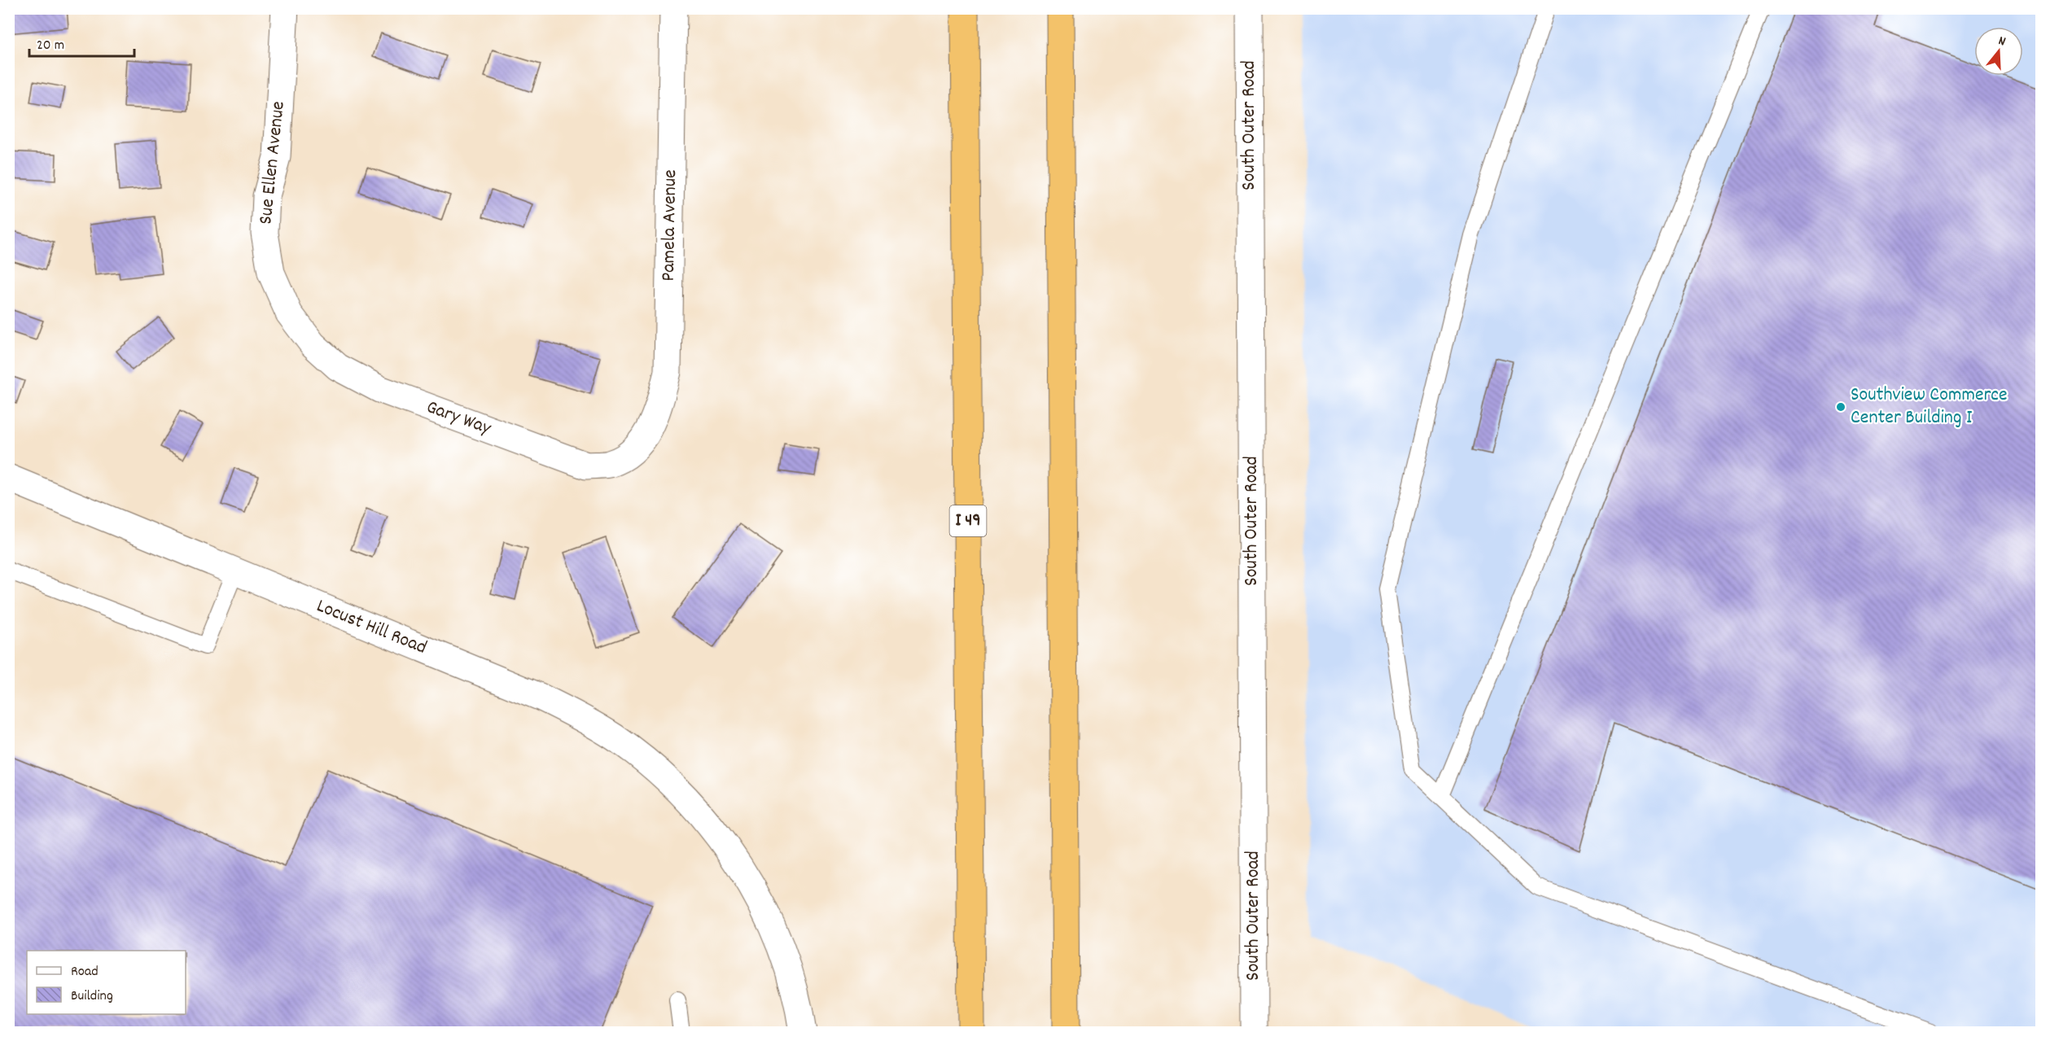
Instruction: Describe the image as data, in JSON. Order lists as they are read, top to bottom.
{
  "streets": {
    "highway": ["I 49"],
    "street": [
      "South Outer Road",
      "Sue Ellen Avenue",
      "Pamela Avenue",
      "Gary Way",
      "Locust Hill Road"
    ]
  },
  "crossings": [
    ["Sue Ellen Avenue", "Gary Way"],
    ["Pamela Avenue", "Gary Way"]
  ],
  "places": ["Southview Commerce Center Building I"],
  "legend": ["Road", "Building"],
  "scale_bar": "20 m",
  "north": "top"
}
